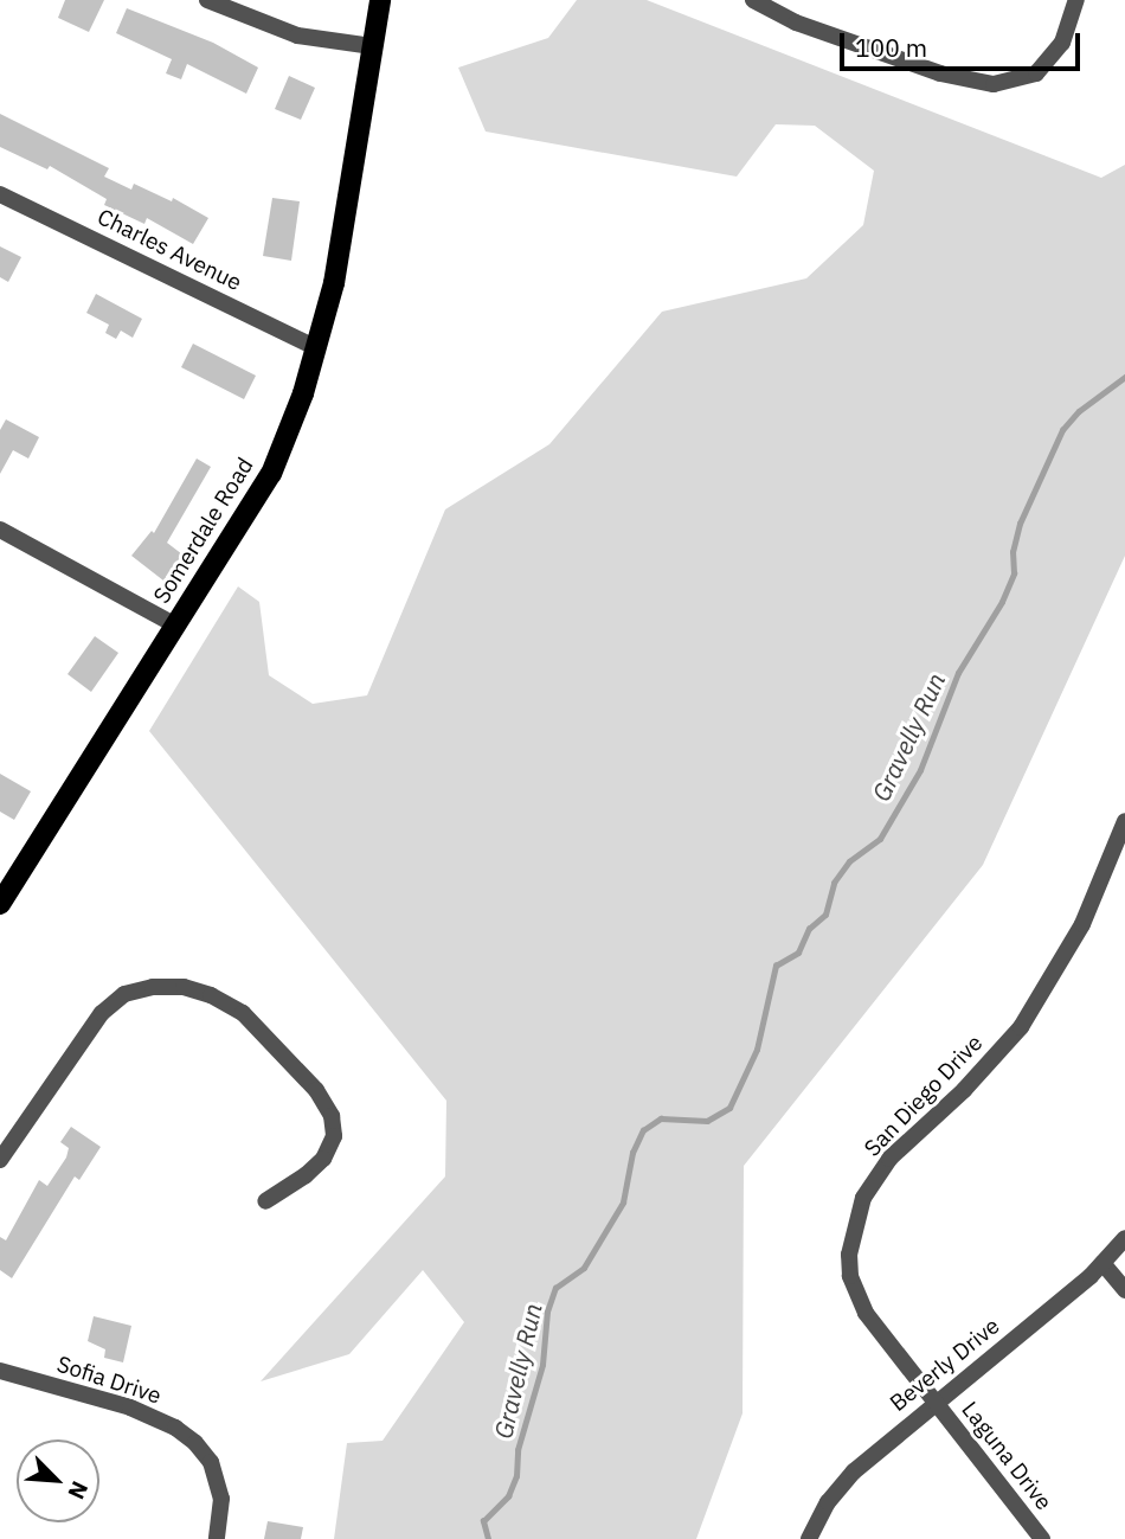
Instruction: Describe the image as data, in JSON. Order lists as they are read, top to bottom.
{
  "streets": {
    "main road": ["Somerdale Road"],
    "street": [
      "Charles Avenue",
      "San Diego Drive",
      "Beverly Drive",
      "Sofia Drive",
      "Laguna Drive"
    ]
  },
  "crossings": [
    ["Charles Avenue", "Somerdale Road"],
    ["San Diego Drive", "Beverly Drive"],
    ["San Diego Drive", "Laguna Drive"],
    ["Beverly Drive", "Laguna Drive"]
  ],
  "water": ["Gravelly Run"],
  "scale_bar": "100 m",
  "north": "bottom right"
}
